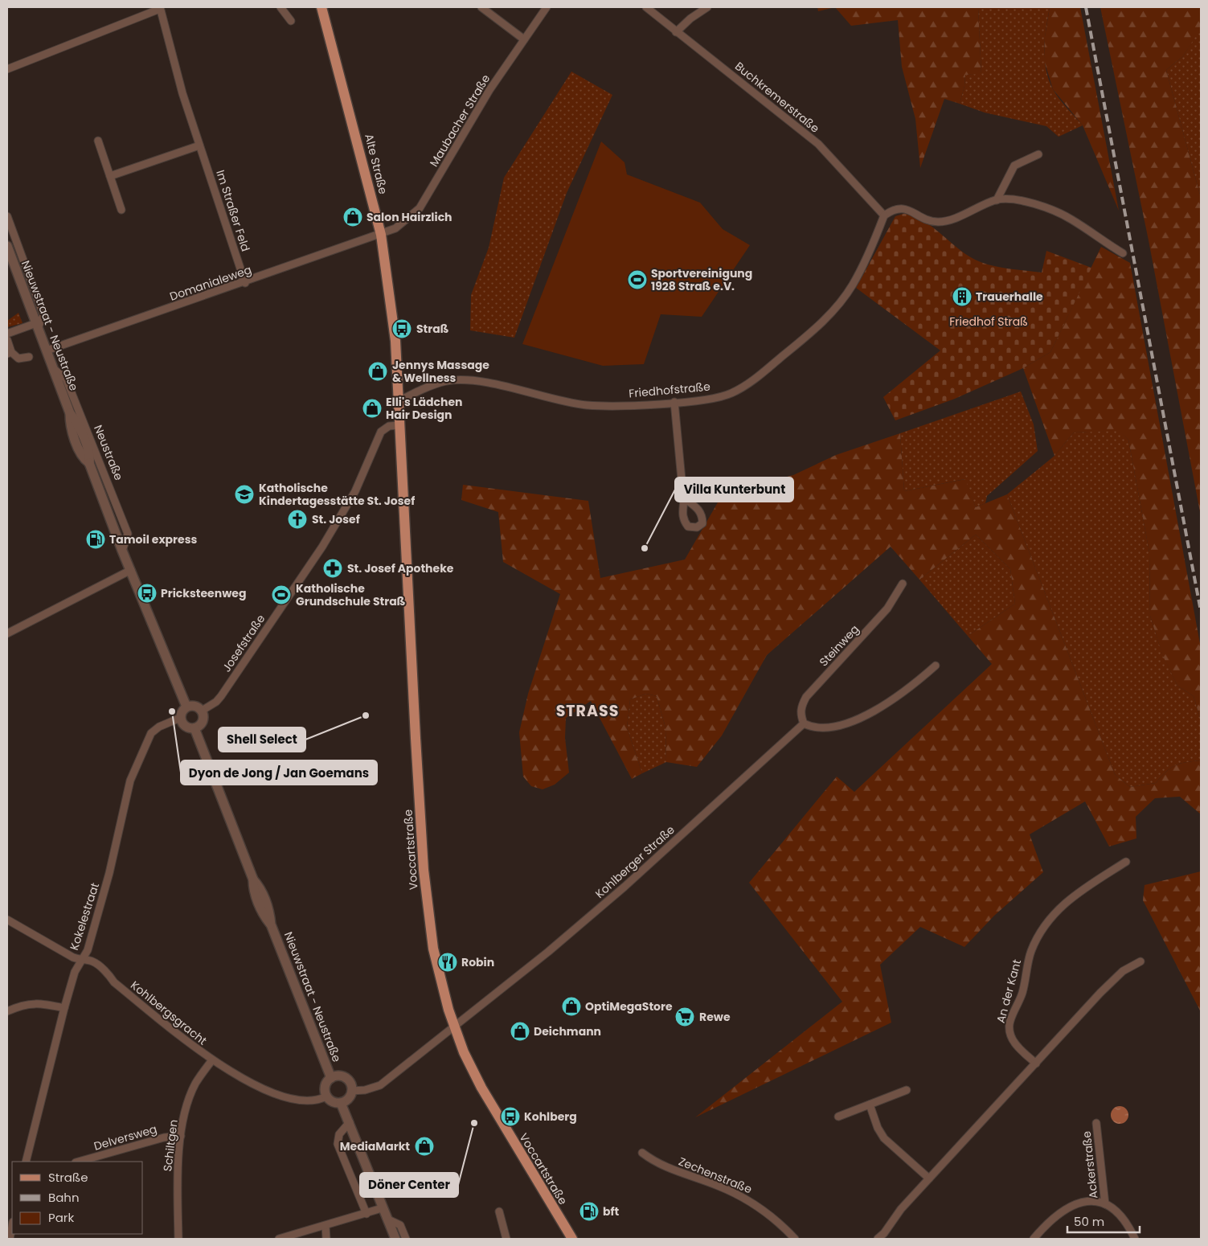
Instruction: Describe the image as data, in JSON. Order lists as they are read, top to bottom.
{
  "streets": {
    "main road": ["Alte Straße", "Voccartstraße"],
    "street": [
      "Buchkremerstraße",
      "Maubacher Straße",
      "Im Straßer Feld",
      "Domanialeweg",
      "Nieuwstraat - Neustraße",
      "Friedhofstraße",
      "Neustraße",
      "Josefstraße",
      "Steinweg",
      "Kohlberger Straße",
      "Kokelestraat",
      "An der Kant",
      "Kohlbergsgracht",
      "Delversweg",
      "Schiltgen",
      "Ackerstraße",
      "Zechenstraße"
    ]
  },
  "crossings": [
    ["Buchkremerstraße", "Friedhofstraße"],
    ["Maubacher Straße", "Alte Straße"],
    ["Maubacher Straße", "Domanialeweg"],
    ["Alte Straße", "Domanialeweg"],
    ["Alte Straße", "Friedhofstraße"],
    ["Alte Straße", "Josefstraße"],
    ["Alte Straße", "Voccartstraße"],
    ["Im Straßer Feld", "Domanialeweg"],
    ["Domanialeweg", "Nieuwstraat - Neustraße"],
    ["Nieuwstraat - Neustraße", "Neustraße"],
    ["Nieuwstraat - Neustraße", "Josefstraße"],
    ["Nieuwstraat - Neustraße", "Kohlberger Straße"],
    ["Nieuwstraat - Neustraße", "Kokelestraat"],
    ["Nieuwstraat - Neustraße", "Kohlbergsgracht"],
    ["Josefstraße", "Voccartstraße"],
    ["Josefstraße", "Kokelestraat"],
    ["Steinweg", "Kohlberger Straße"],
    ["Voccartstraße", "Kohlberger Straße"],
    ["Kohlberger Straße", "Kohlbergsgracht"],
    ["Kokelestraat", "Kohlbergsgracht"],
    ["Kohlbergsgracht", "Schiltgen"],
    ["Delversweg", "Schiltgen"]
  ],
  "districts": ["STRASS"],
  "parks": ["Friedhof Straß"],
  "places": {
    "shop": [
      "Salon Hairzlich",
      "Jennys Massage & Wellness",
      "Elli's Lädchen Hair Design",
      "OptiMegaStore",
      "Deichmann",
      "MediaMarkt"
    ],
    "sports": ["Sportvereinigung 1928 Straß e.V.", "Katholische Grundschule Straß"],
    "building": ["Trauerhalle"],
    "bus stop": ["Straß", "Pricksteenweg", "Kohlberg"],
    "school or university": ["Katholische Kindertagesstätte St. Josef"],
    "church": ["St. Josef"],
    "fuel station": ["Tamoil express", "bft"],
    "other": [
      "Villa Kunterbunt",
      "Dyon de Jong / Jan Goemans",
      "Shell Select",
      "Döner Center"
    ],
    "pharmacy": ["St. Josef Apotheke"],
    "restaurant": ["Robin"],
    "supermarket": ["Rewe"]
  },
  "legend": ["Straße", "Bahn", "Park"],
  "scale_bar": "50 m"
}
